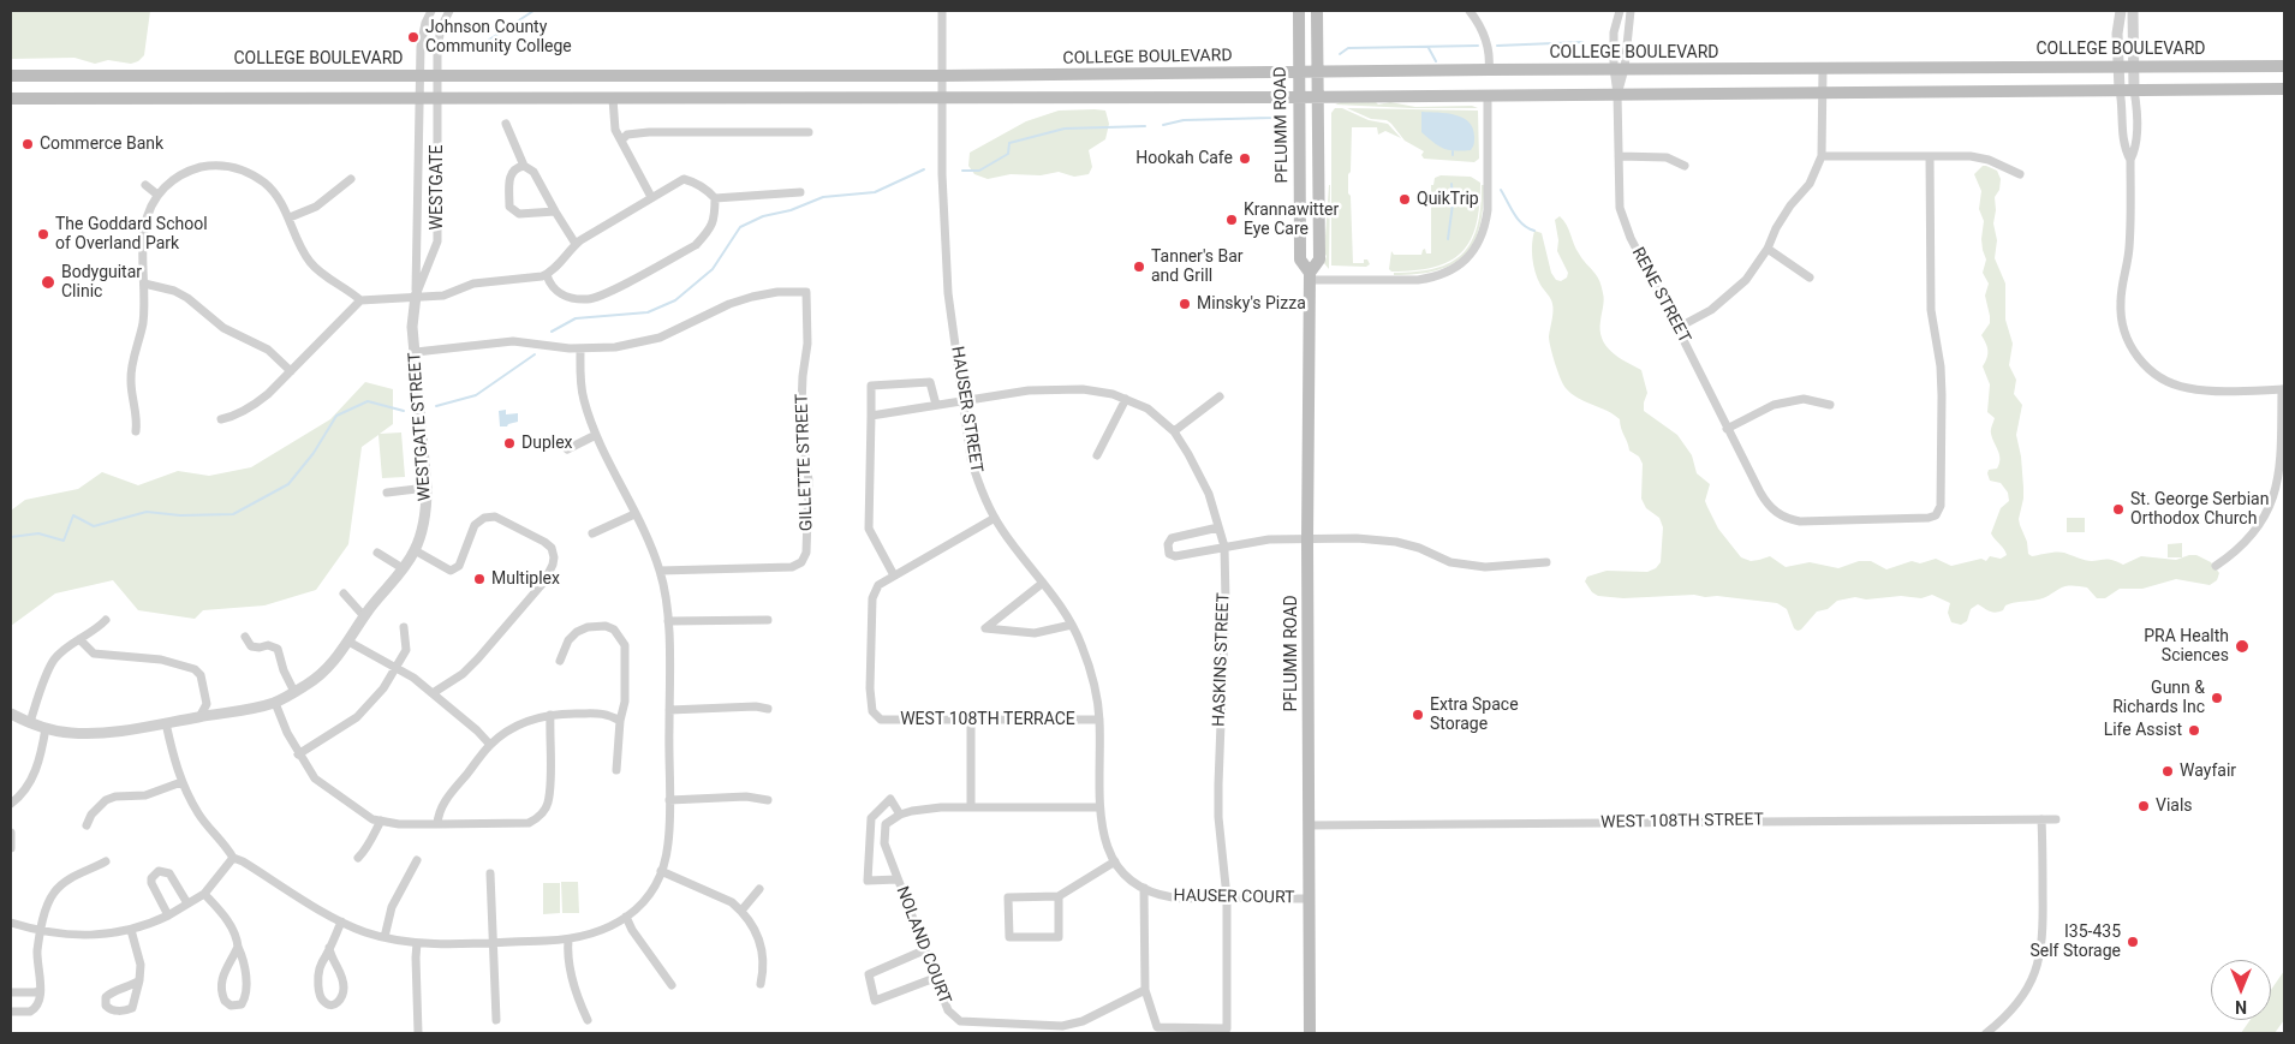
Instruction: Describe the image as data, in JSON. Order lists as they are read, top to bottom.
{
  "streets": {
    "main road": ["COLLEGE BOULEVARD", "PFLUMM ROAD"],
    "street": [
      "WESTGATE",
      "RENE STREET",
      "HAUSER STREET",
      "WESTGATE STREET",
      "GILLETTE STREET",
      "HASKINS STREET",
      "WEST 108TH TERRACE",
      "WEST 108TH STREET",
      "HAUSER COURT",
      "NOLAND COURT"
    ]
  },
  "crossings": [
    ["COLLEGE BOULEVARD", "PFLUMM ROAD"],
    ["COLLEGE BOULEVARD", "WESTGATE"],
    ["COLLEGE BOULEVARD", "RENE STREET"],
    ["COLLEGE BOULEVARD", "HAUSER STREET"],
    ["COLLEGE BOULEVARD", "WESTGATE STREET"],
    ["PFLUMM ROAD", "WEST 108TH STREET"],
    ["PFLUMM ROAD", "HAUSER COURT"],
    ["WESTGATE", "WESTGATE STREET"],
    ["HAUSER STREET", "HASKINS STREET"],
    ["HAUSER STREET", "WEST 108TH TERRACE"],
    ["HAUSER STREET", "HAUSER COURT"],
    ["HASKINS STREET", "HAUSER COURT"],
    ["HASKINS STREET", "NOLAND COURT"]
  ],
  "places": [
    "Johnson County Community College",
    "Commerce Bank",
    "Hookah Cafe",
    "QuikTrip",
    "Krannawitter Eye Care",
    "The Goddard School of Overland Park",
    "Tanner's Bar and Grill",
    "Bodyguitar Clinic",
    "Minsky's Pizza",
    "Duplex",
    "St. George Serbian Orthodox Church",
    "Multiplex",
    "PRA Health Sciences",
    "Gunn & Richards Inc",
    "Extra Space Storage",
    "Life Assist",
    "Wayfair",
    "Vials",
    "I35-435 Self Storage"
  ],
  "north": "bottom"
}
